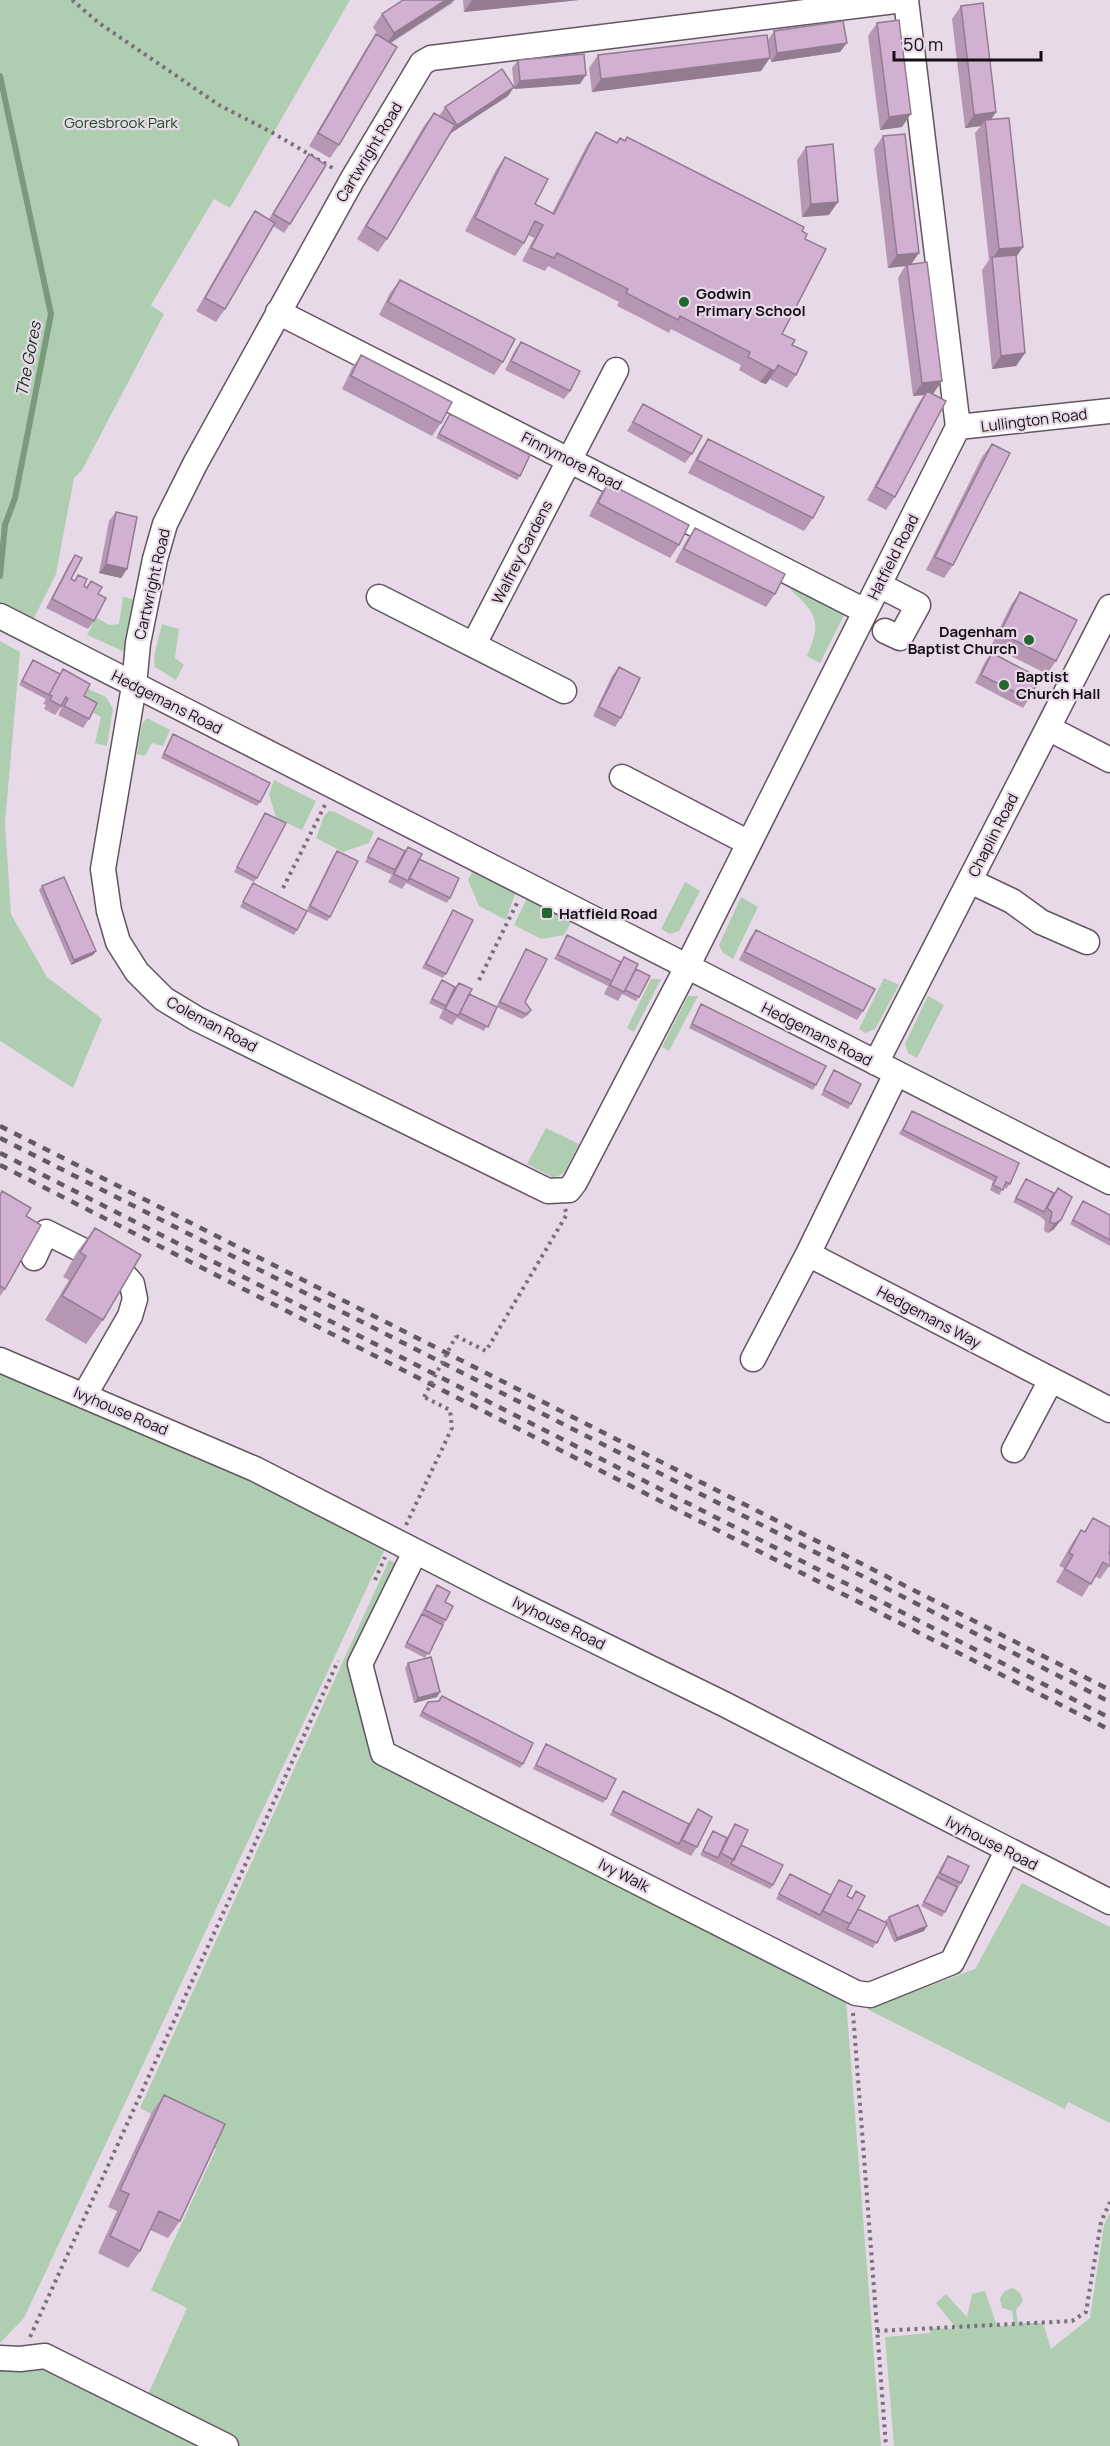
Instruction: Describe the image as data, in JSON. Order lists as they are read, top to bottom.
{
  "streets": {
    "street": [
      "Cartwright Road",
      "Lullington Road",
      "Finnymore Road",
      "Walfrey Gardens",
      "Hatfield Road",
      "Hedgemans Road",
      "Chaplin Road",
      "Coleman Road",
      "Hedgemans Way",
      "Ivyhouse Road",
      "Ivy Walk"
    ]
  },
  "crossings": [
    ["Cartwright Road", "Finnymore Road"],
    ["Cartwright Road", "Hedgemans Road"],
    ["Cartwright Road", "Coleman Road"],
    ["Lullington Road", "Hatfield Road"],
    ["Finnymore Road", "Walfrey Gardens"],
    ["Finnymore Road", "Hatfield Road"],
    ["Hatfield Road", "Hedgemans Road"],
    ["Hatfield Road", "Coleman Road"],
    ["Hedgemans Road", "Chaplin Road"],
    ["Hedgemans Road", "Coleman Road"],
    ["Ivyhouse Road", "Ivy Walk"]
  ],
  "water": ["The Gores"],
  "parks": ["Goresbrook Park"],
  "places": {
    "other": ["Godwin Primary School", "Dagenham Baptist Church", "Baptist Church Hall"],
    "transit": ["Hatfield Road"]
  },
  "scale_bar": "50 m"
}
